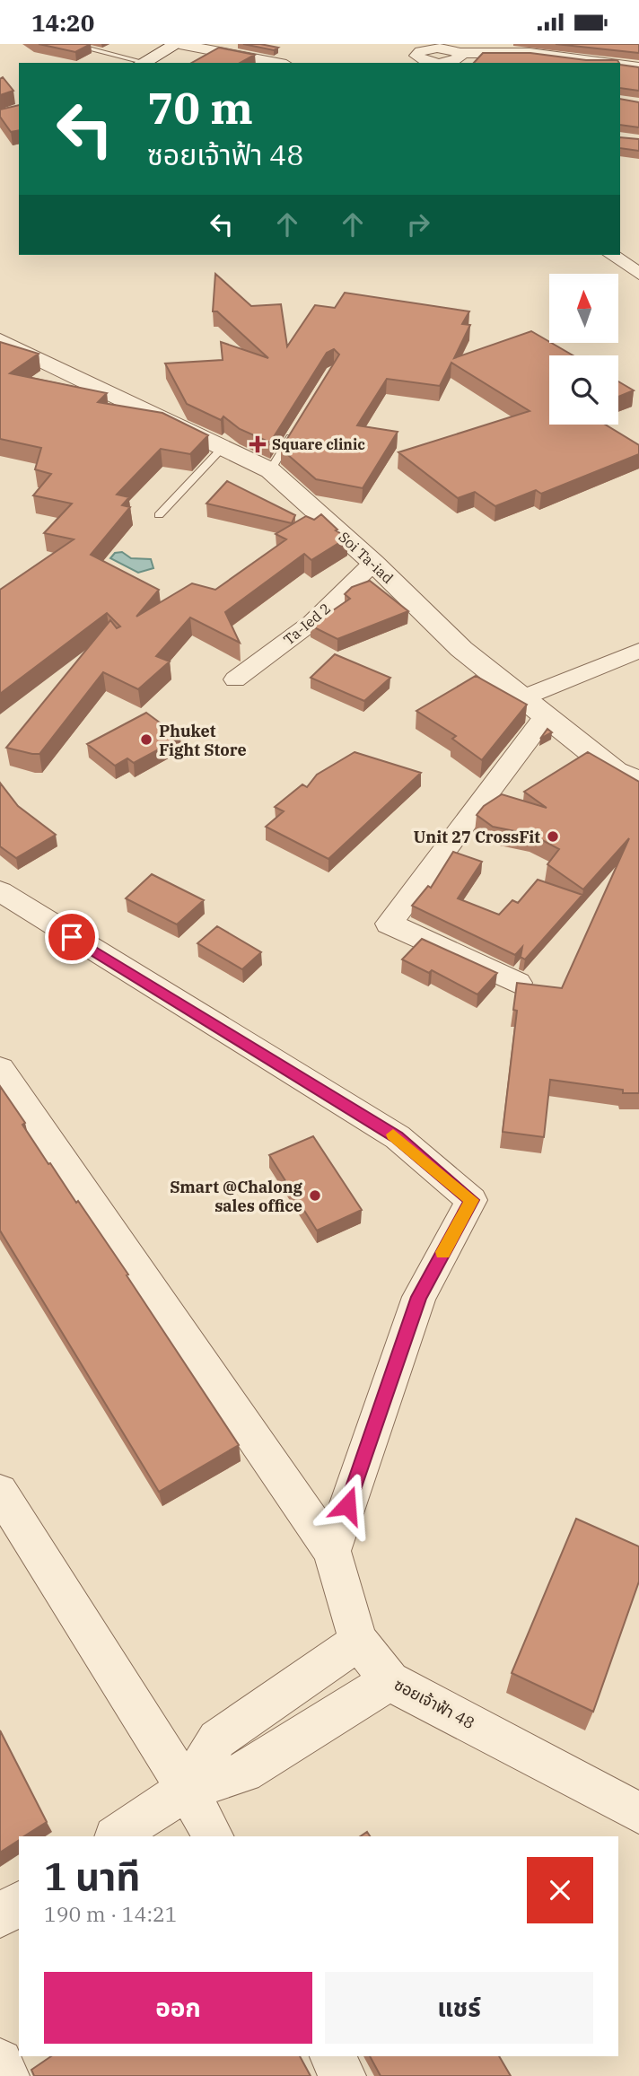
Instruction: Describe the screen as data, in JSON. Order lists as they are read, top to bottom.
{
  "streets": {
    "street": ["Soi Ta-iad", "Ta-Ied 2", "ซอยเจ้าฟ้า 48"]
  },
  "crossings": [
    ["Soi Ta-iad", "Ta-Ied 2"]
  ],
  "places": {
    "health": ["Square clinic"],
    "other": ["Phuket Fight Store", "Unit 27 CrossFit", "Smart @Chalong sales office"]
  },
  "north": "top",
  "page": {
    "status": "14:20",
    "turn": ["70 m", "ซอยเจ้าฟ้า 48"],
    "heading": ["1 นาที", "190 m · 14:21"],
    "buttons": ["ออก", "แชร์"]
  }
}
